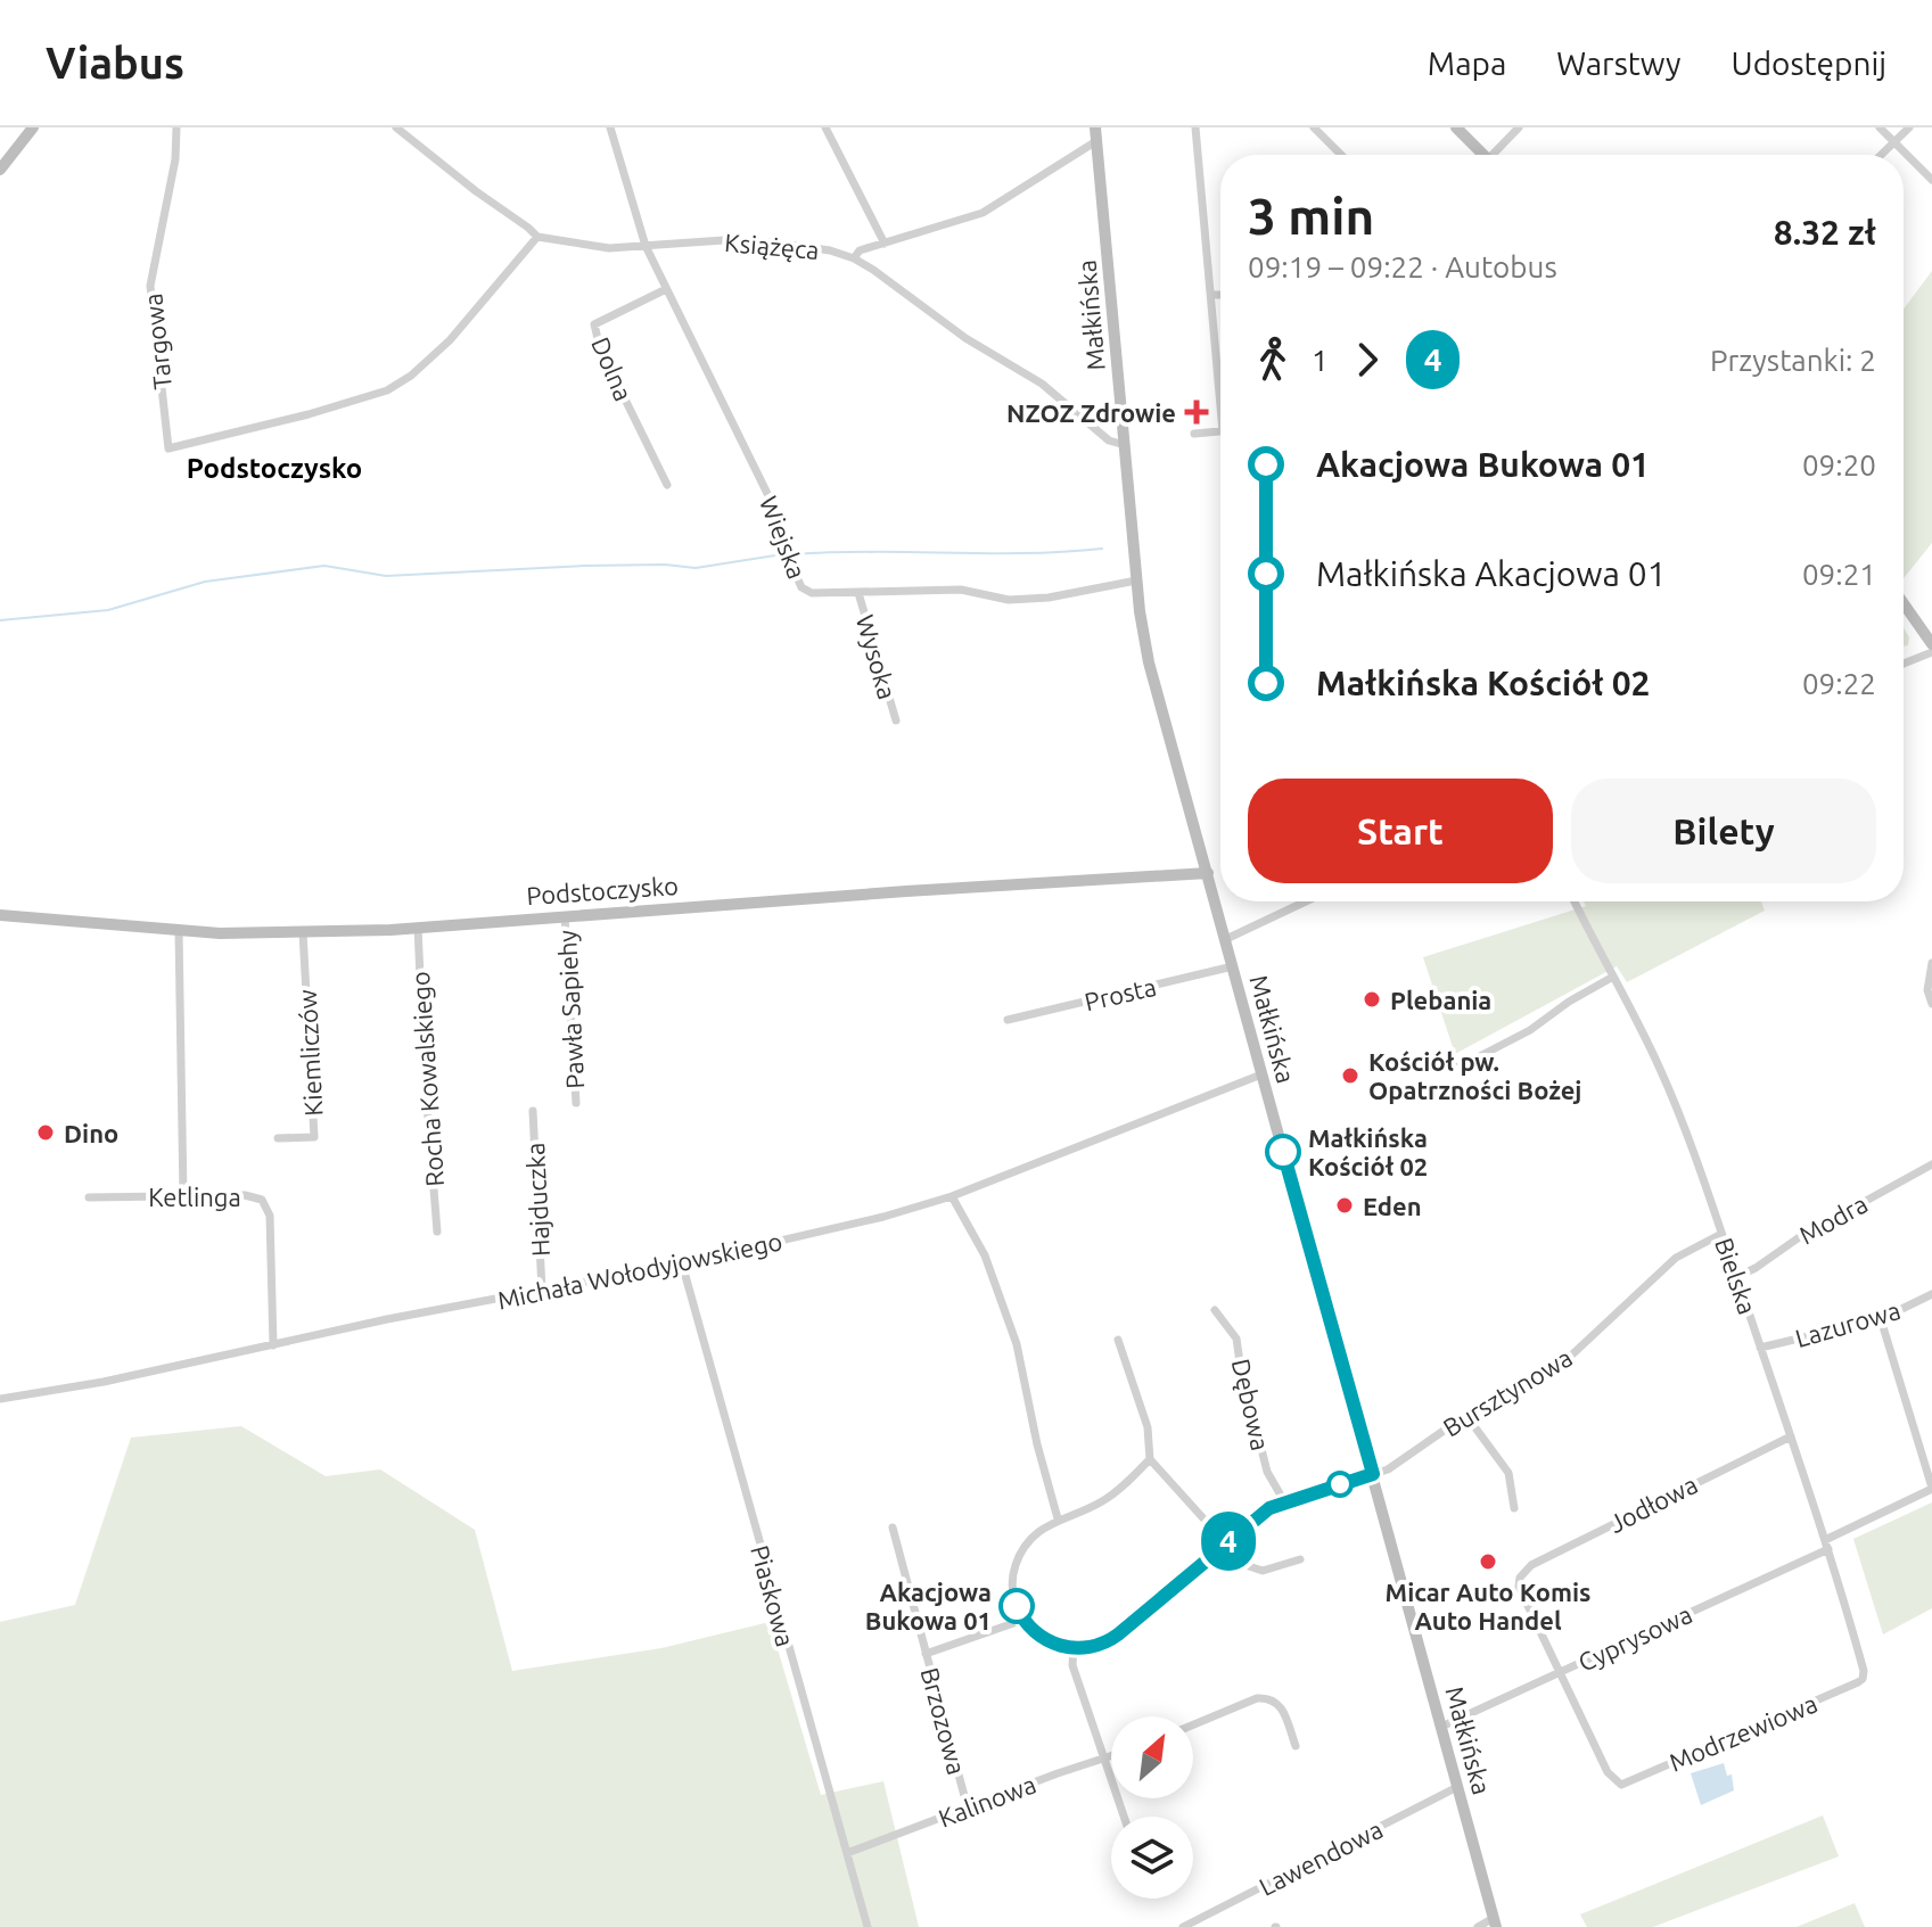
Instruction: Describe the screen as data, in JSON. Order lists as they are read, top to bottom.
{
  "streets": {
    "main road": ["Małkińska", "Podstoczysko"],
    "street": [
      "Książęca",
      "Targowa",
      "Dolna",
      "Wiejska",
      "Wysoka",
      "Prosta",
      "Pawła Sapiehy",
      "Kiemliczów",
      "Rocha Kowalskiego",
      "Ketlinga",
      "Hajduczka",
      "Modra",
      "Michała Wołodyjowskiego",
      "Bielska",
      "Lazurowa",
      "Bursztynowa",
      "Dębowa",
      "Jodłowa",
      "Piaskowa",
      "Cyprysowa",
      "Brzozowa",
      "Modrzewiowa",
      "Kalinowa",
      "Lawendowa"
    ]
  },
  "crossings": [
    ["Książęca", "Małkińska"],
    ["Książęca", "Targowa"],
    ["Książęca", "Wiejska"],
    ["Małkińska", "Wiejska"],
    ["Małkińska", "Podstoczysko"],
    ["Małkińska", "Prosta"],
    ["Małkińska", "Michała Wołodyjowskiego"],
    ["Małkińska", "Bursztynowa"],
    ["Małkińska", "Cyprysowa"],
    ["Małkińska", "Lawendowa"],
    ["Dolna", "Wiejska"],
    ["Wiejska", "Wysoka"],
    ["Podstoczysko", "Pawła Sapiehy"],
    ["Podstoczysko", "Kiemliczów"],
    ["Podstoczysko", "Rocha Kowalskiego"],
    ["Ketlinga", "Michała Wołodyjowskiego"],
    ["Hajduczka", "Michała Wołodyjowskiego"],
    ["Modra", "Bielska"],
    ["Michała Wołodyjowskiego", "Piaskowa"],
    ["Bielska", "Lazurowa"],
    ["Bielska", "Bursztynowa"],
    ["Bielska", "Jodłowa"],
    ["Bielska", "Cyprysowa"],
    ["Bielska", "Modrzewiowa"],
    ["Bursztynowa", "Dębowa"],
    ["Jodłowa", "Cyprysowa"],
    ["Jodłowa", "Modrzewiowa"],
    ["Piaskowa", "Kalinowa"],
    ["Cyprysowa", "Modrzewiowa"],
    ["Brzozowa", "Kalinowa"]
  ],
  "districts": ["Podstoczysko"],
  "places": {
    "health": ["NZOZ Zdrowie"],
    "other": [
      "Plebania",
      "Kościół pw. Opatrzności Bożej",
      "Dino",
      "Małkińska Kościół 02",
      "Eden",
      "Micar Auto Komis Auto Handel",
      "Akacjowa Bukowa 01"
    ]
  },
  "lines": ["bus line 4"],
  "north": "top right",
  "page": {
    "header": "Viabus",
    "nav": ["Mapa", "Warstwy", "Udostępnij"],
    "on_map": "4",
    "heading": ["3 min", "09:19 – 09:22 · Autobus", "8.32 zł"],
    "legs": ["1", "4", "Przystanki: 2"],
    "list": [
      {
        "name": "Akacjowa Bukowa 01",
        "value": "09:20"
      },
      {
        "name": "Małkińska Akacjowa 01",
        "value": "09:21"
      },
      {
        "name": "Małkińska Kościół 02",
        "value": "09:22"
      }
    ],
    "buttons": ["Start", "Bilety"]
  }
}
